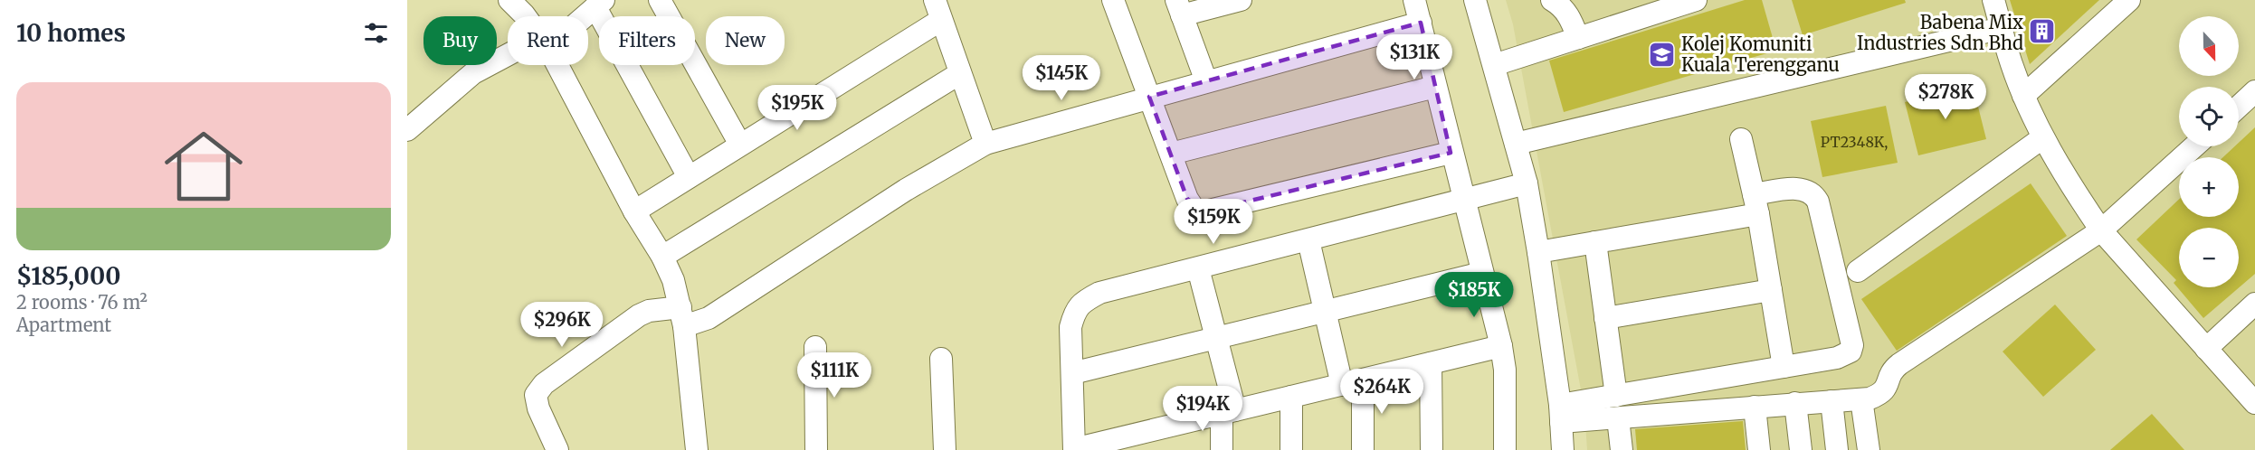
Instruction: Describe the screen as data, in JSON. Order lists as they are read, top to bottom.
{
  "places": {
    "building": ["Babena Mix Industries Sdn Bhd"],
    "school or university": ["Kolej Komuniti Kuala Terengganu"]
  },
  "house_numbers": ["PT2348K,"],
  "north": "bottom",
  "page": {
    "heading": "10 homes",
    "map_buttons": ["+", "−"],
    "chip": [
      "Buy",
      "Rent",
      "Filters",
      "New"
    ],
    "price": [
      "$131K",
      "$145K",
      "$278K",
      "$195K",
      "$159K",
      "$185K",
      "$296K",
      "$111K",
      "$264K",
      "$194K"
    ],
    "list": [
      {
        "name": "$185,000",
        "note": "2 rooms · 76 m² · Apartment"
      }
    ]
  }
}
